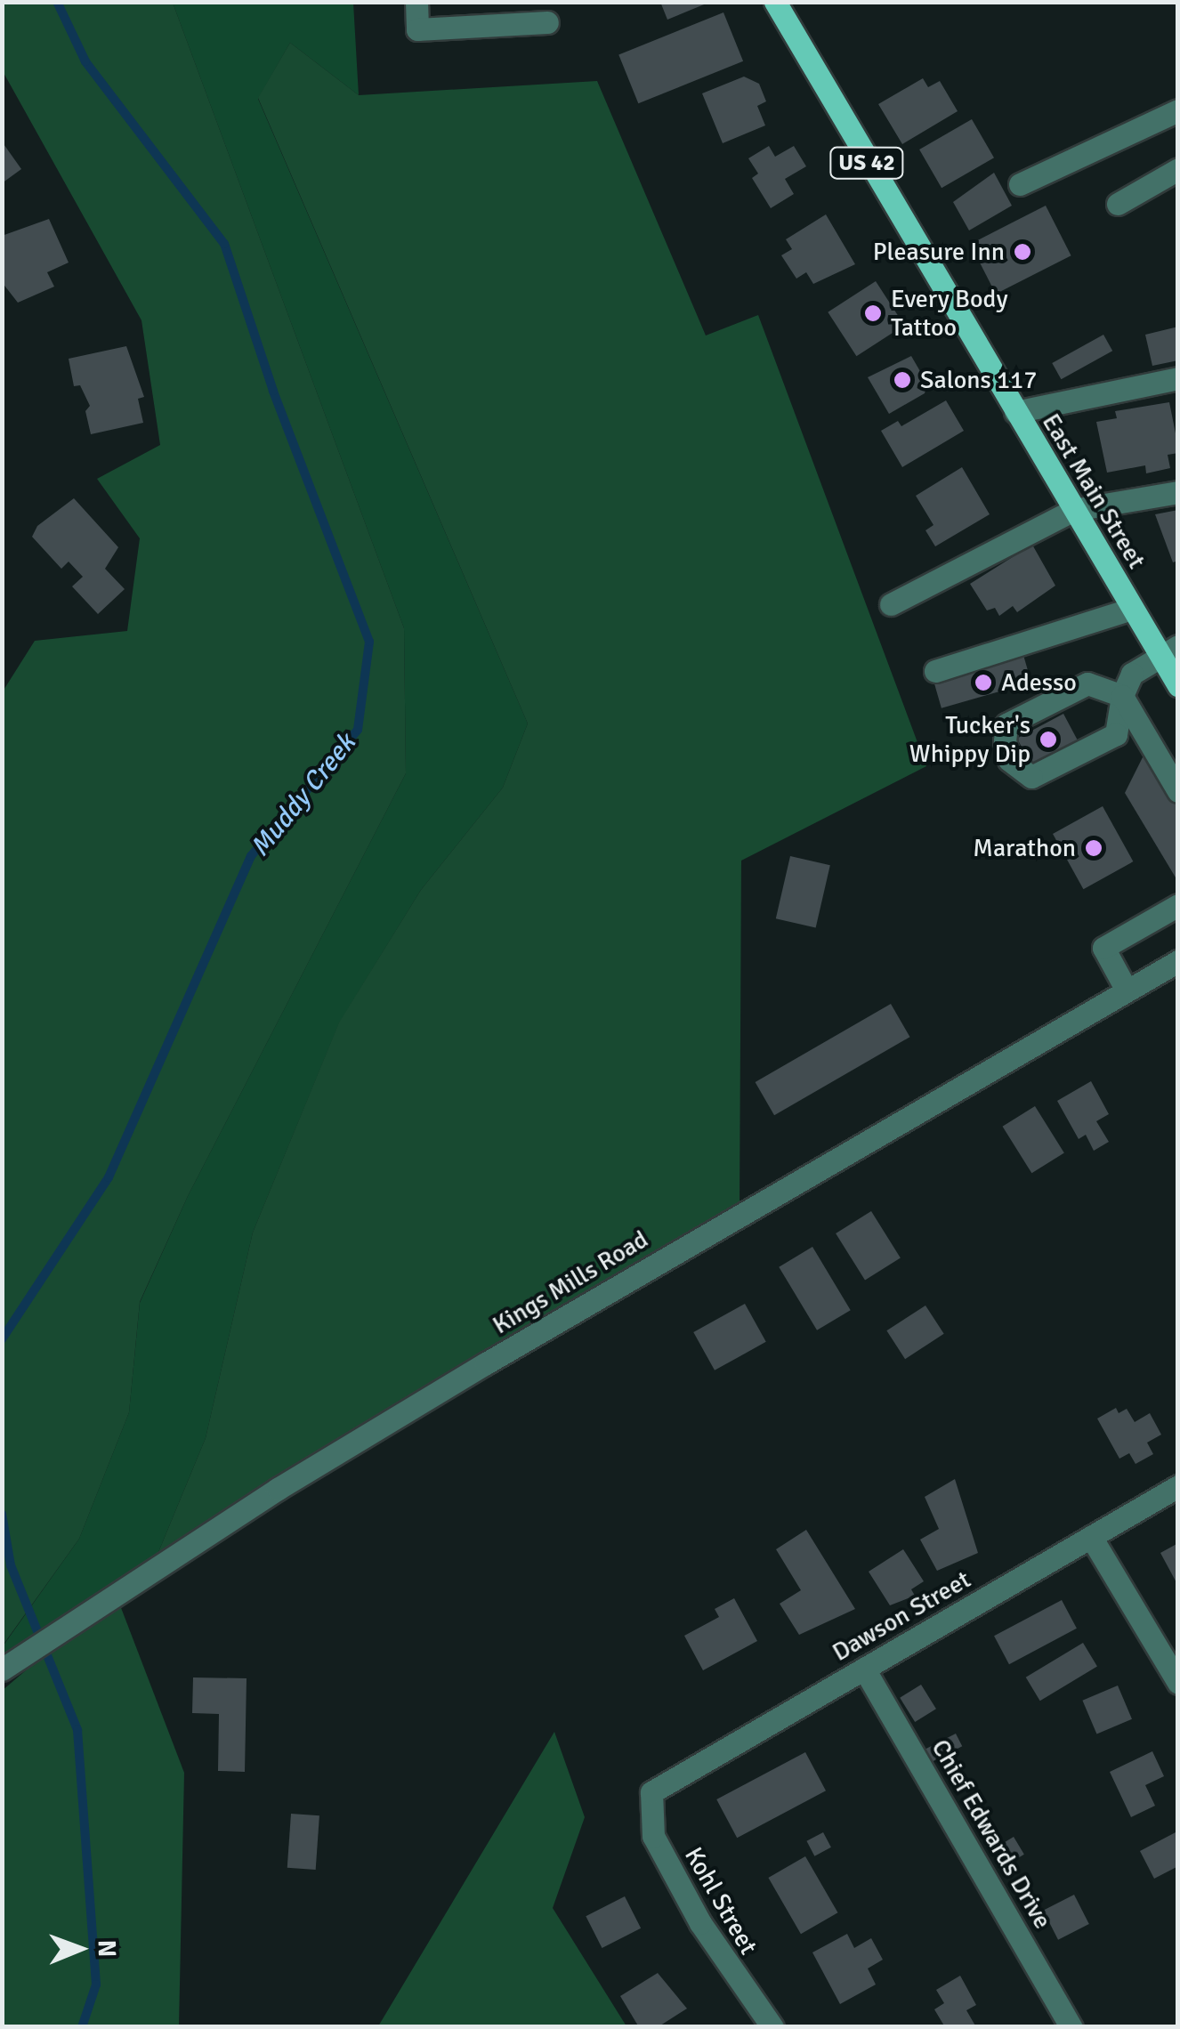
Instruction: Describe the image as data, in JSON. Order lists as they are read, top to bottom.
{
  "streets": {
    "main road": ["US 42", "East Main Street"],
    "street": [
      "Kings Mills Road",
      "Dawson Street",
      "Chief Edwards Drive",
      "Kohl Street"
    ]
  },
  "crossings": [
    ["Dawson Street", "Chief Edwards Drive"],
    ["Dawson Street", "Kohl Street"]
  ],
  "water": ["Muddy Creek"],
  "places": [
    "Pleasure Inn",
    "Every Body Tattoo",
    "Salons 117",
    "Adesso",
    "Tucker's Whippy Dip",
    "Marathon"
  ],
  "north": "right"
}
